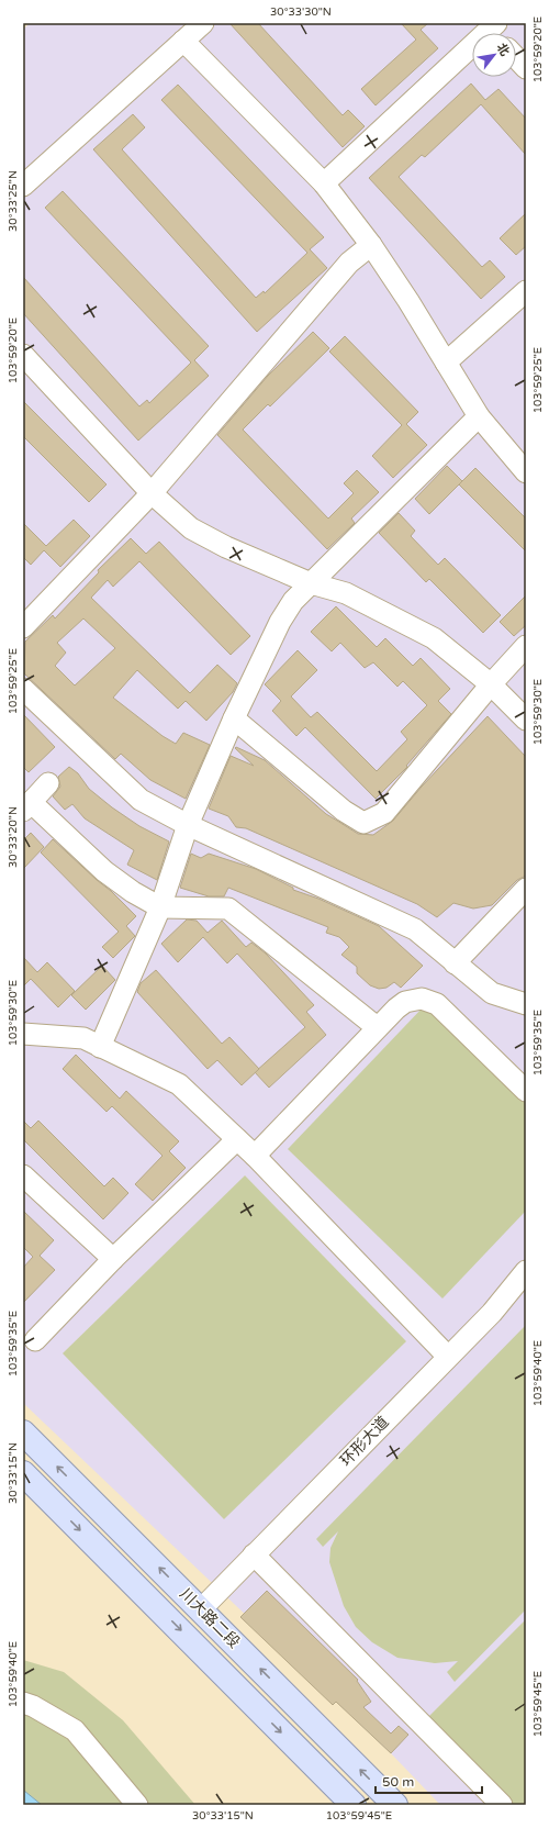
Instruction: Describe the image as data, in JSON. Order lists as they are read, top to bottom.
{
  "streets": {
    "main road": ["川大路二段"],
    "street": ["环形大道"]
  },
  "crossings": [
    ["环形大道", "川大路二段"]
  ],
  "scale_bar": "50 m",
  "north": "top right",
  "coordinates": [
    "30°33'30\"N",
    "103°59'20\"E",
    "30°33'25\"N",
    "103°59'25\"E",
    "103°59'30\"E",
    "30°33'20\"N",
    "103°59'35\"E",
    "103°59'40\"E",
    "30°33'15\"N",
    "103°59'45\"E"
  ]
}
